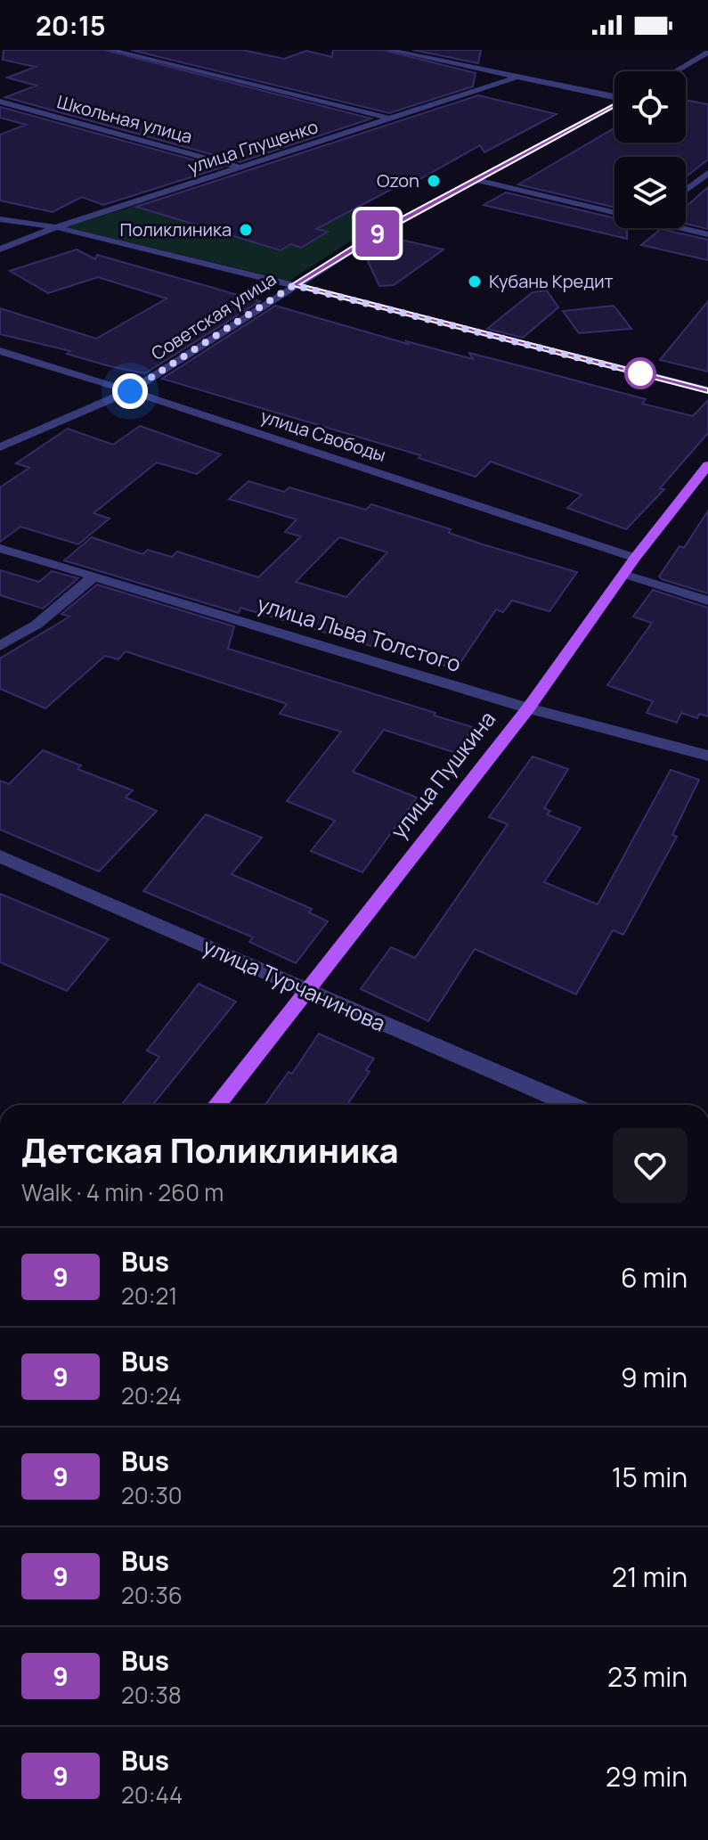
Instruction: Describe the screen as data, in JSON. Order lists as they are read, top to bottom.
{
  "streets": {
    "main road": ["улица Пушкина"],
    "street": [
      "Школьная улица",
      "улица Глущенко",
      "Советская улица",
      "улица Свободы",
      "улица Льва Толстого",
      "улица Турчанинова"
    ]
  },
  "crossings": [
    ["Школьная улица", "улица Глущенко"],
    ["Советская улица", "улица Свободы"],
    ["улица Свободы", "улица Пушкина"],
    ["улица Льва Толстого", "улица Пушкина"],
    ["улица Пушкина", "улица Турчанинова"]
  ],
  "places": ["Ozon", "Поликлиника", "Кубань Кредит"],
  "lines": ["bus line 9"],
  "page": {
    "status": "20:15",
    "on_map": "9",
    "heading": ["Детская Поликлиника", "Walk · 4 min · 260 m"],
    "list": [
      {
        "mark": "9",
        "name": "Bus",
        "note": "20:21",
        "value": "6 min"
      },
      {
        "mark": "9",
        "name": "Bus",
        "note": "20:24",
        "value": "9 min"
      },
      {
        "mark": "9",
        "name": "Bus",
        "note": "20:30",
        "value": "15 min"
      },
      {
        "mark": "9",
        "name": "Bus",
        "note": "20:36",
        "value": "21 min"
      },
      {
        "mark": "9",
        "name": "Bus",
        "note": "20:38",
        "value": "23 min"
      },
      {
        "mark": "9",
        "name": "Bus",
        "note": "20:44",
        "value": "29 min"
      }
    ]
  }
}
